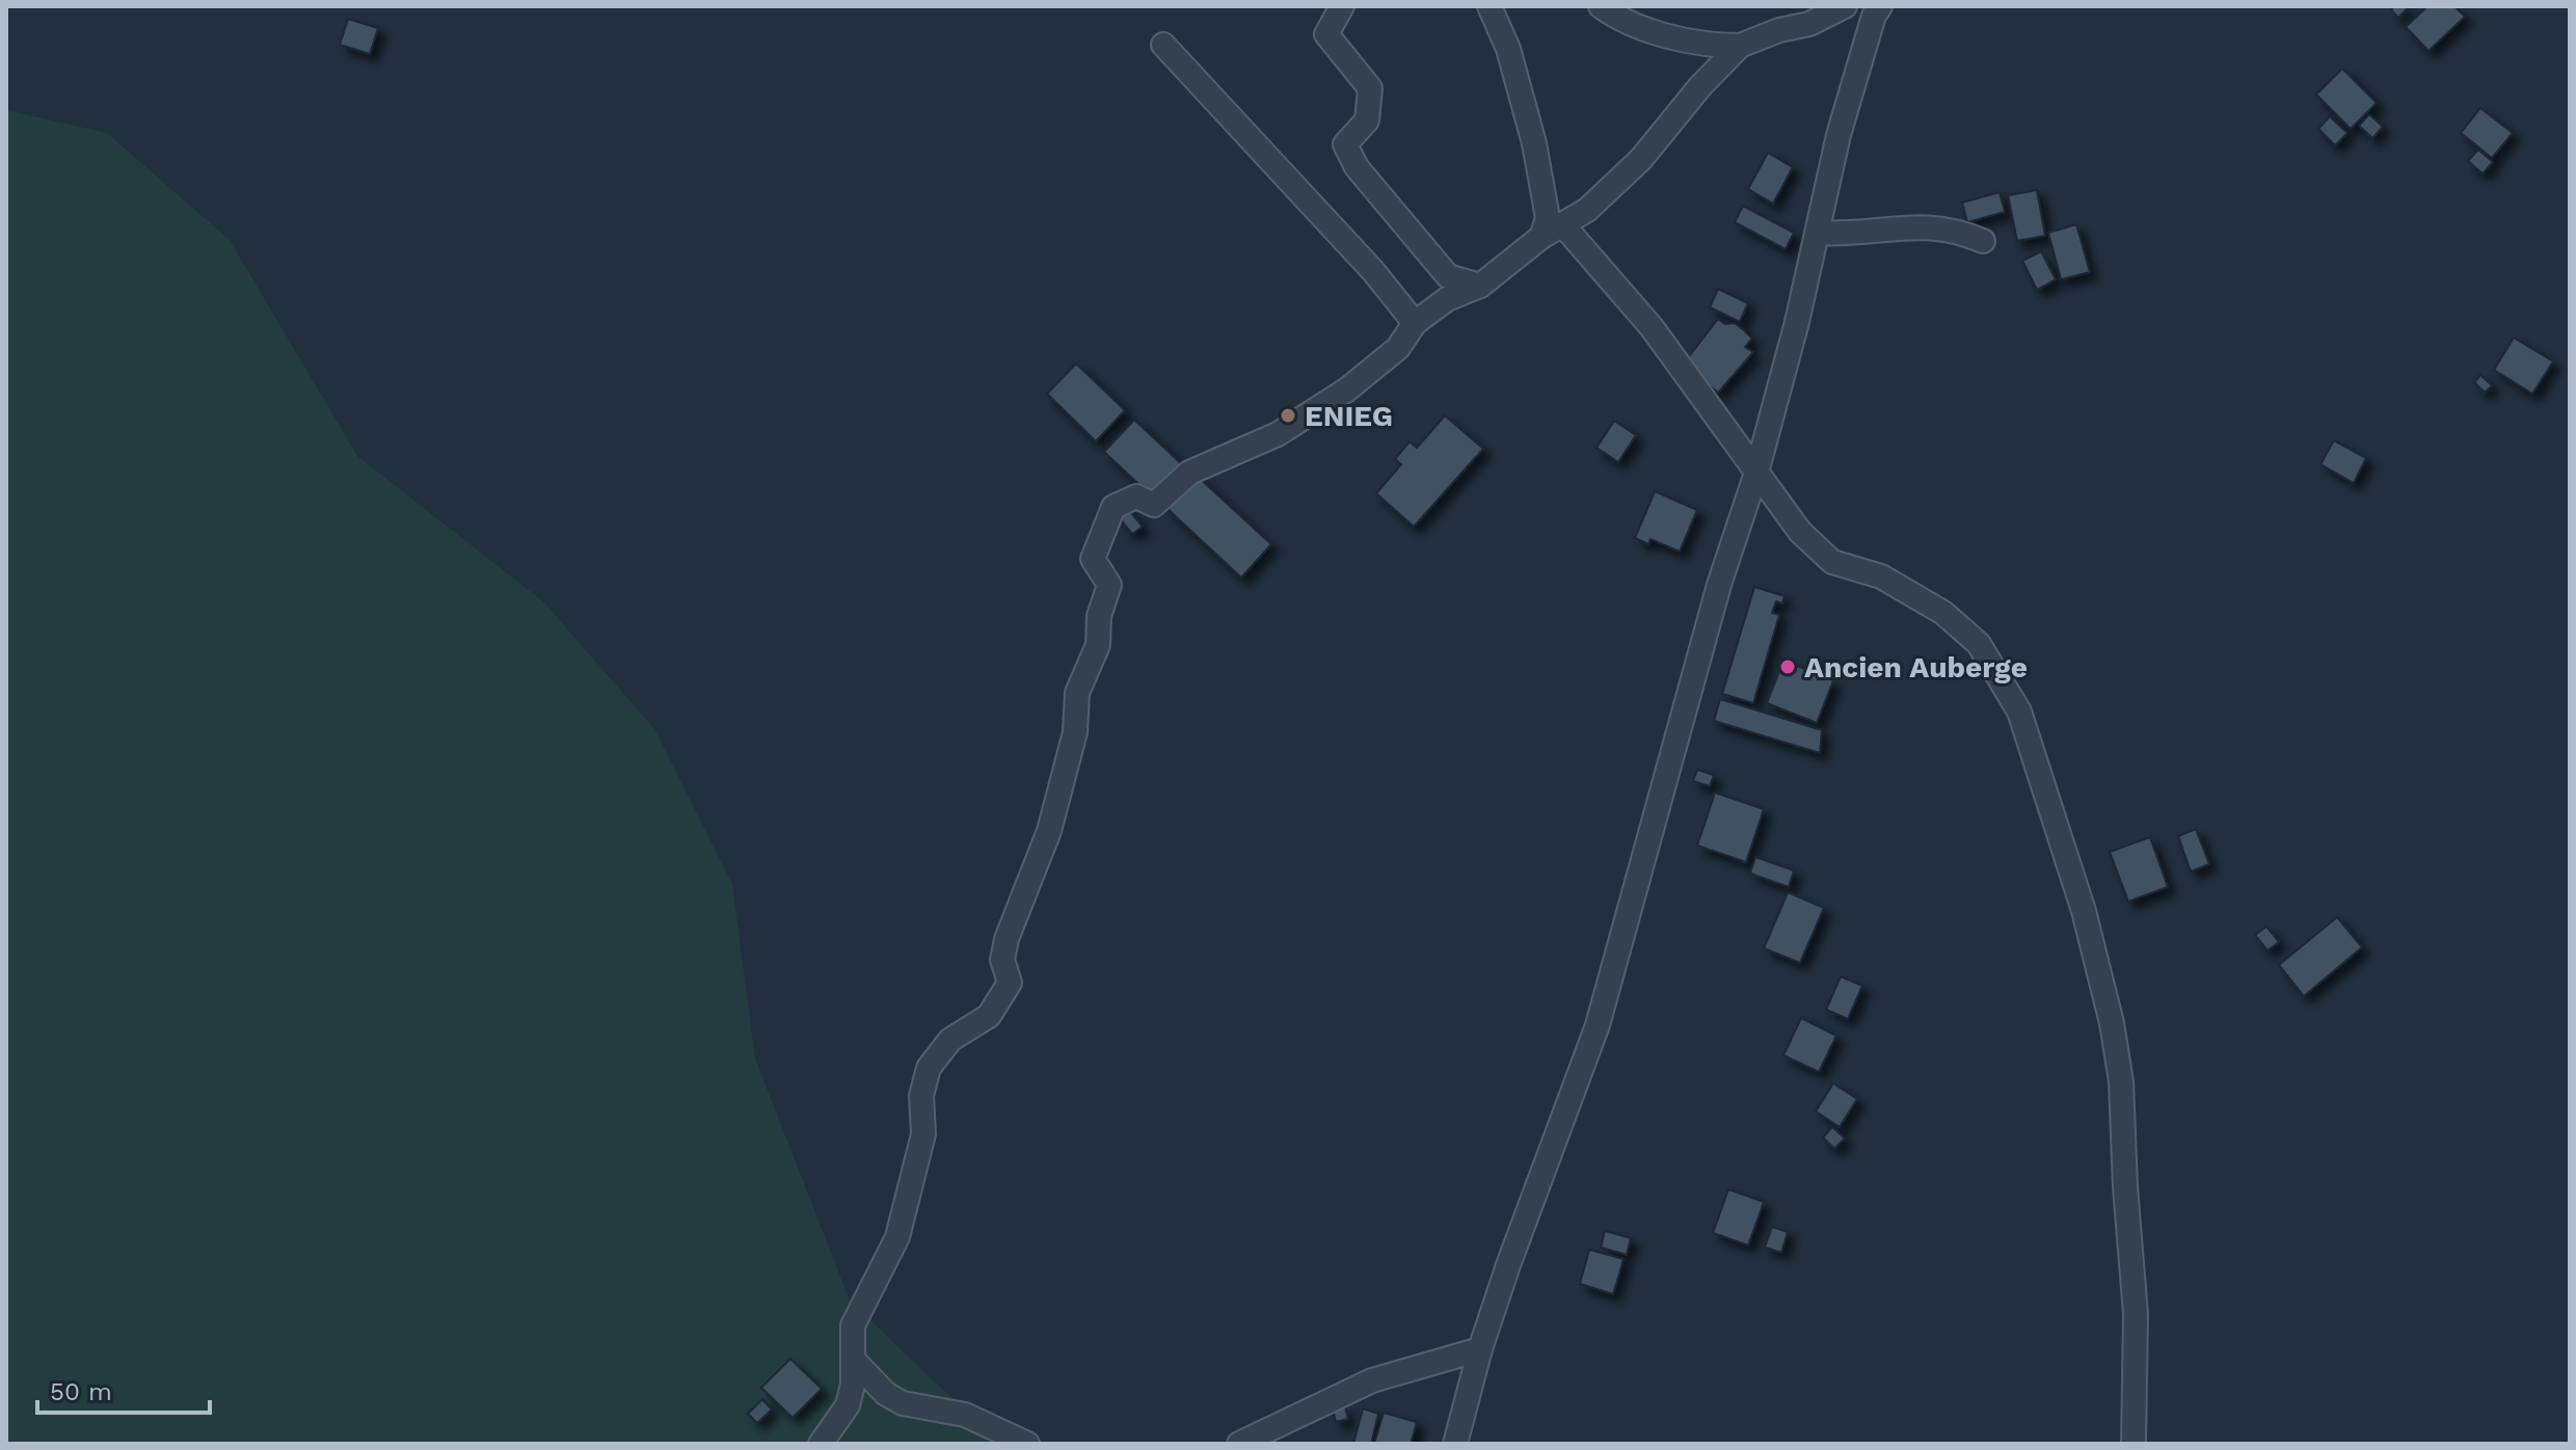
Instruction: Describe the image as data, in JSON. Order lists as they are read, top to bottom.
{
  "places": ["ENIEG", "Ancien Auberge"],
  "scale_bar": "50 m"
}
